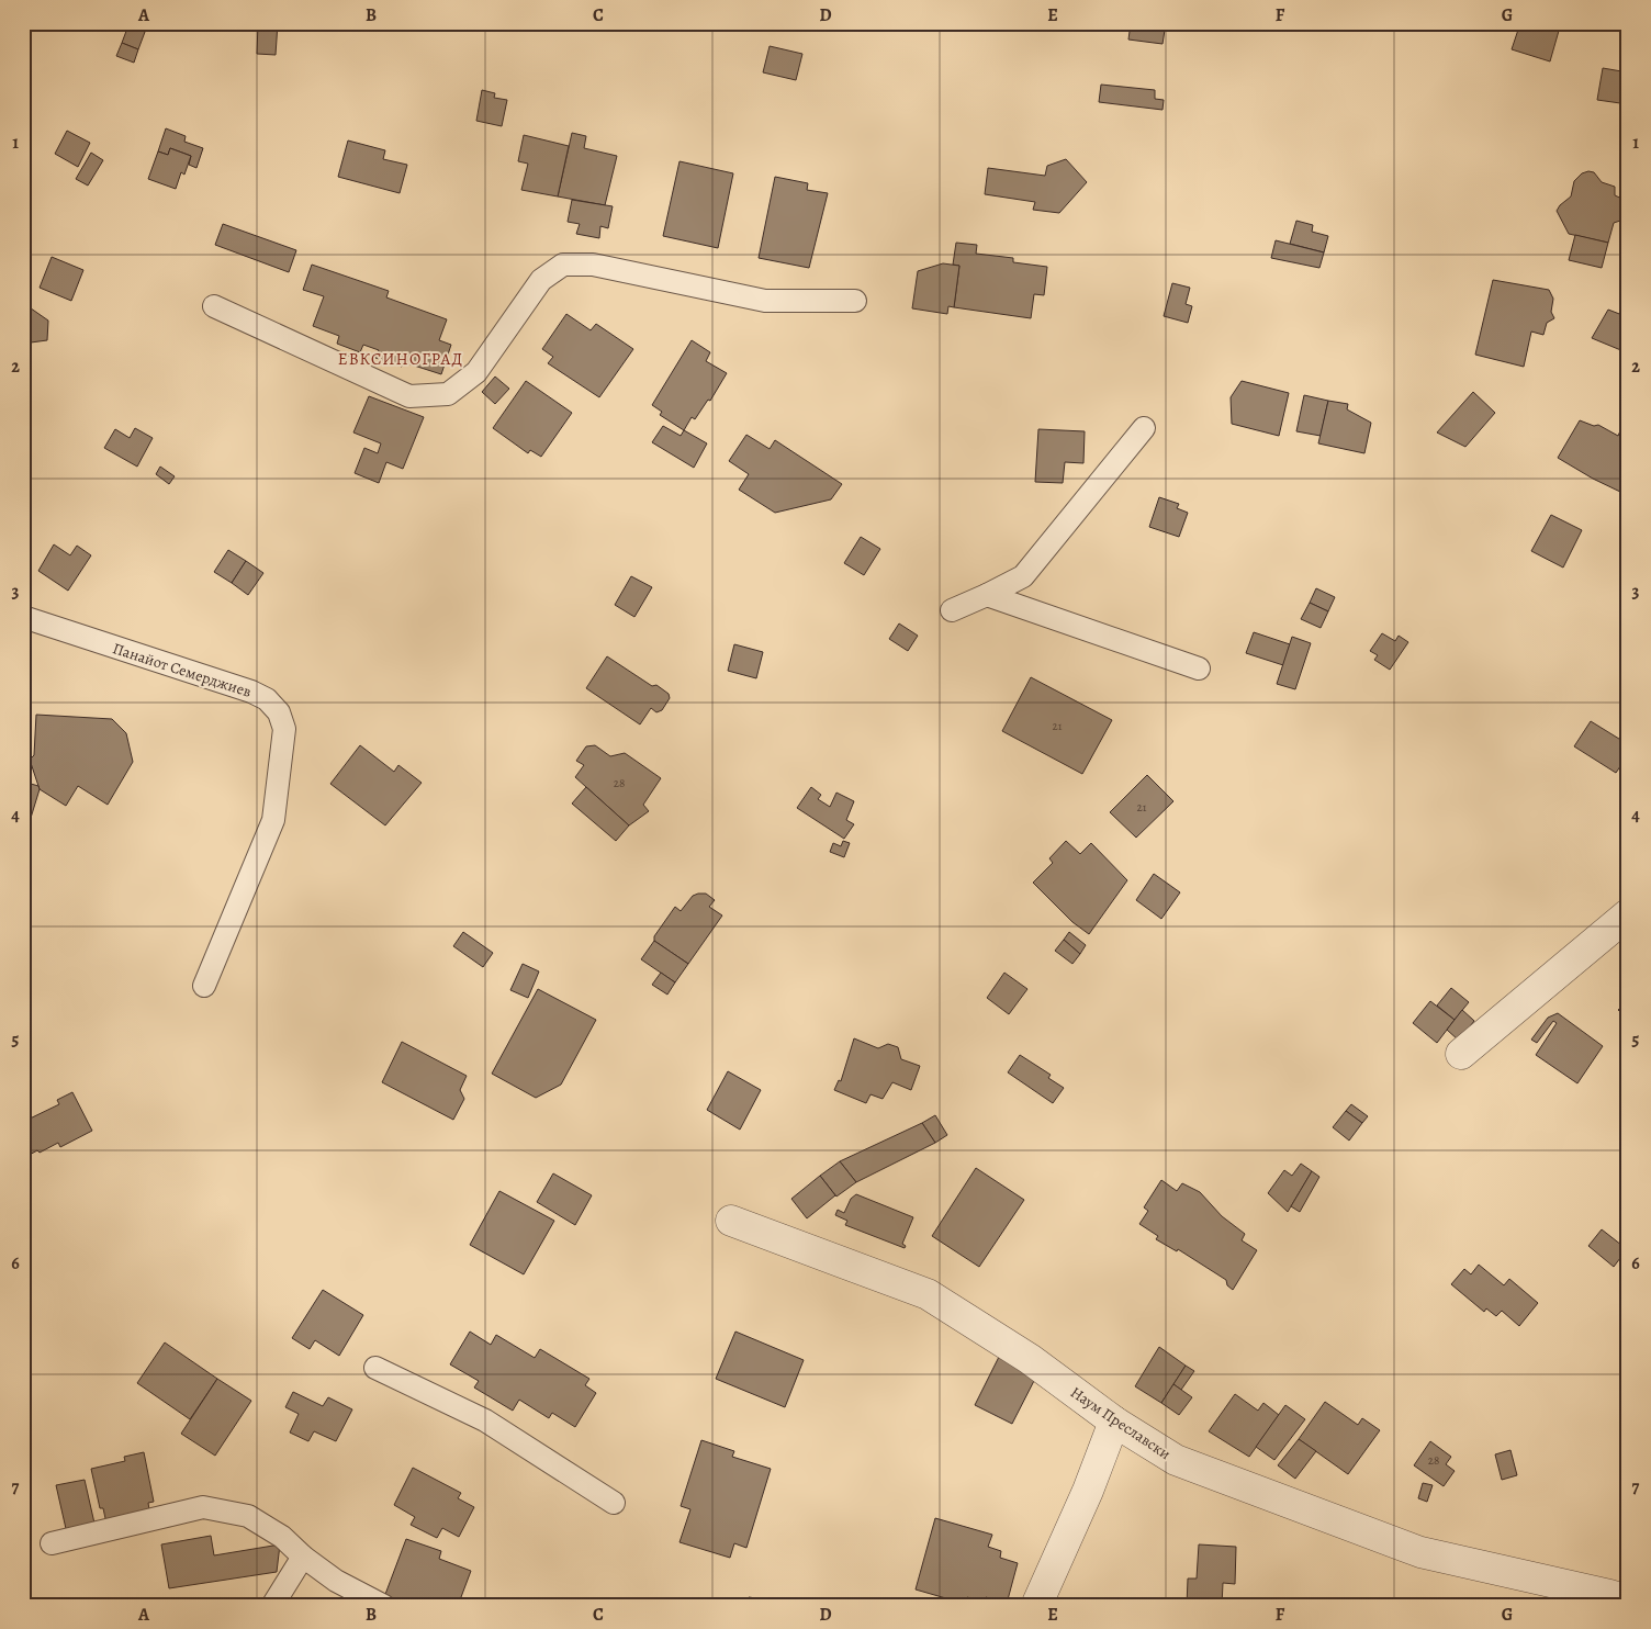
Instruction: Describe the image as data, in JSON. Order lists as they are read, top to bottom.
{
  "streets": {
    "street": ["Наум Преславски"],
    "lane": ["Панайот Семерджиев"]
  },
  "districts": ["ЕВКСИНОГРАД"],
  "house_numbers": [
    "21",
    "28",
    "21",
    "28"
  ],
  "grid": {
    "columns": [
      "A",
      "B",
      "C",
      "D",
      "E",
      "F",
      "G"
    ],
    "rows": [
      "1",
      "2",
      "3",
      "4",
      "5",
      "6",
      "7"
    ]
  }
}
